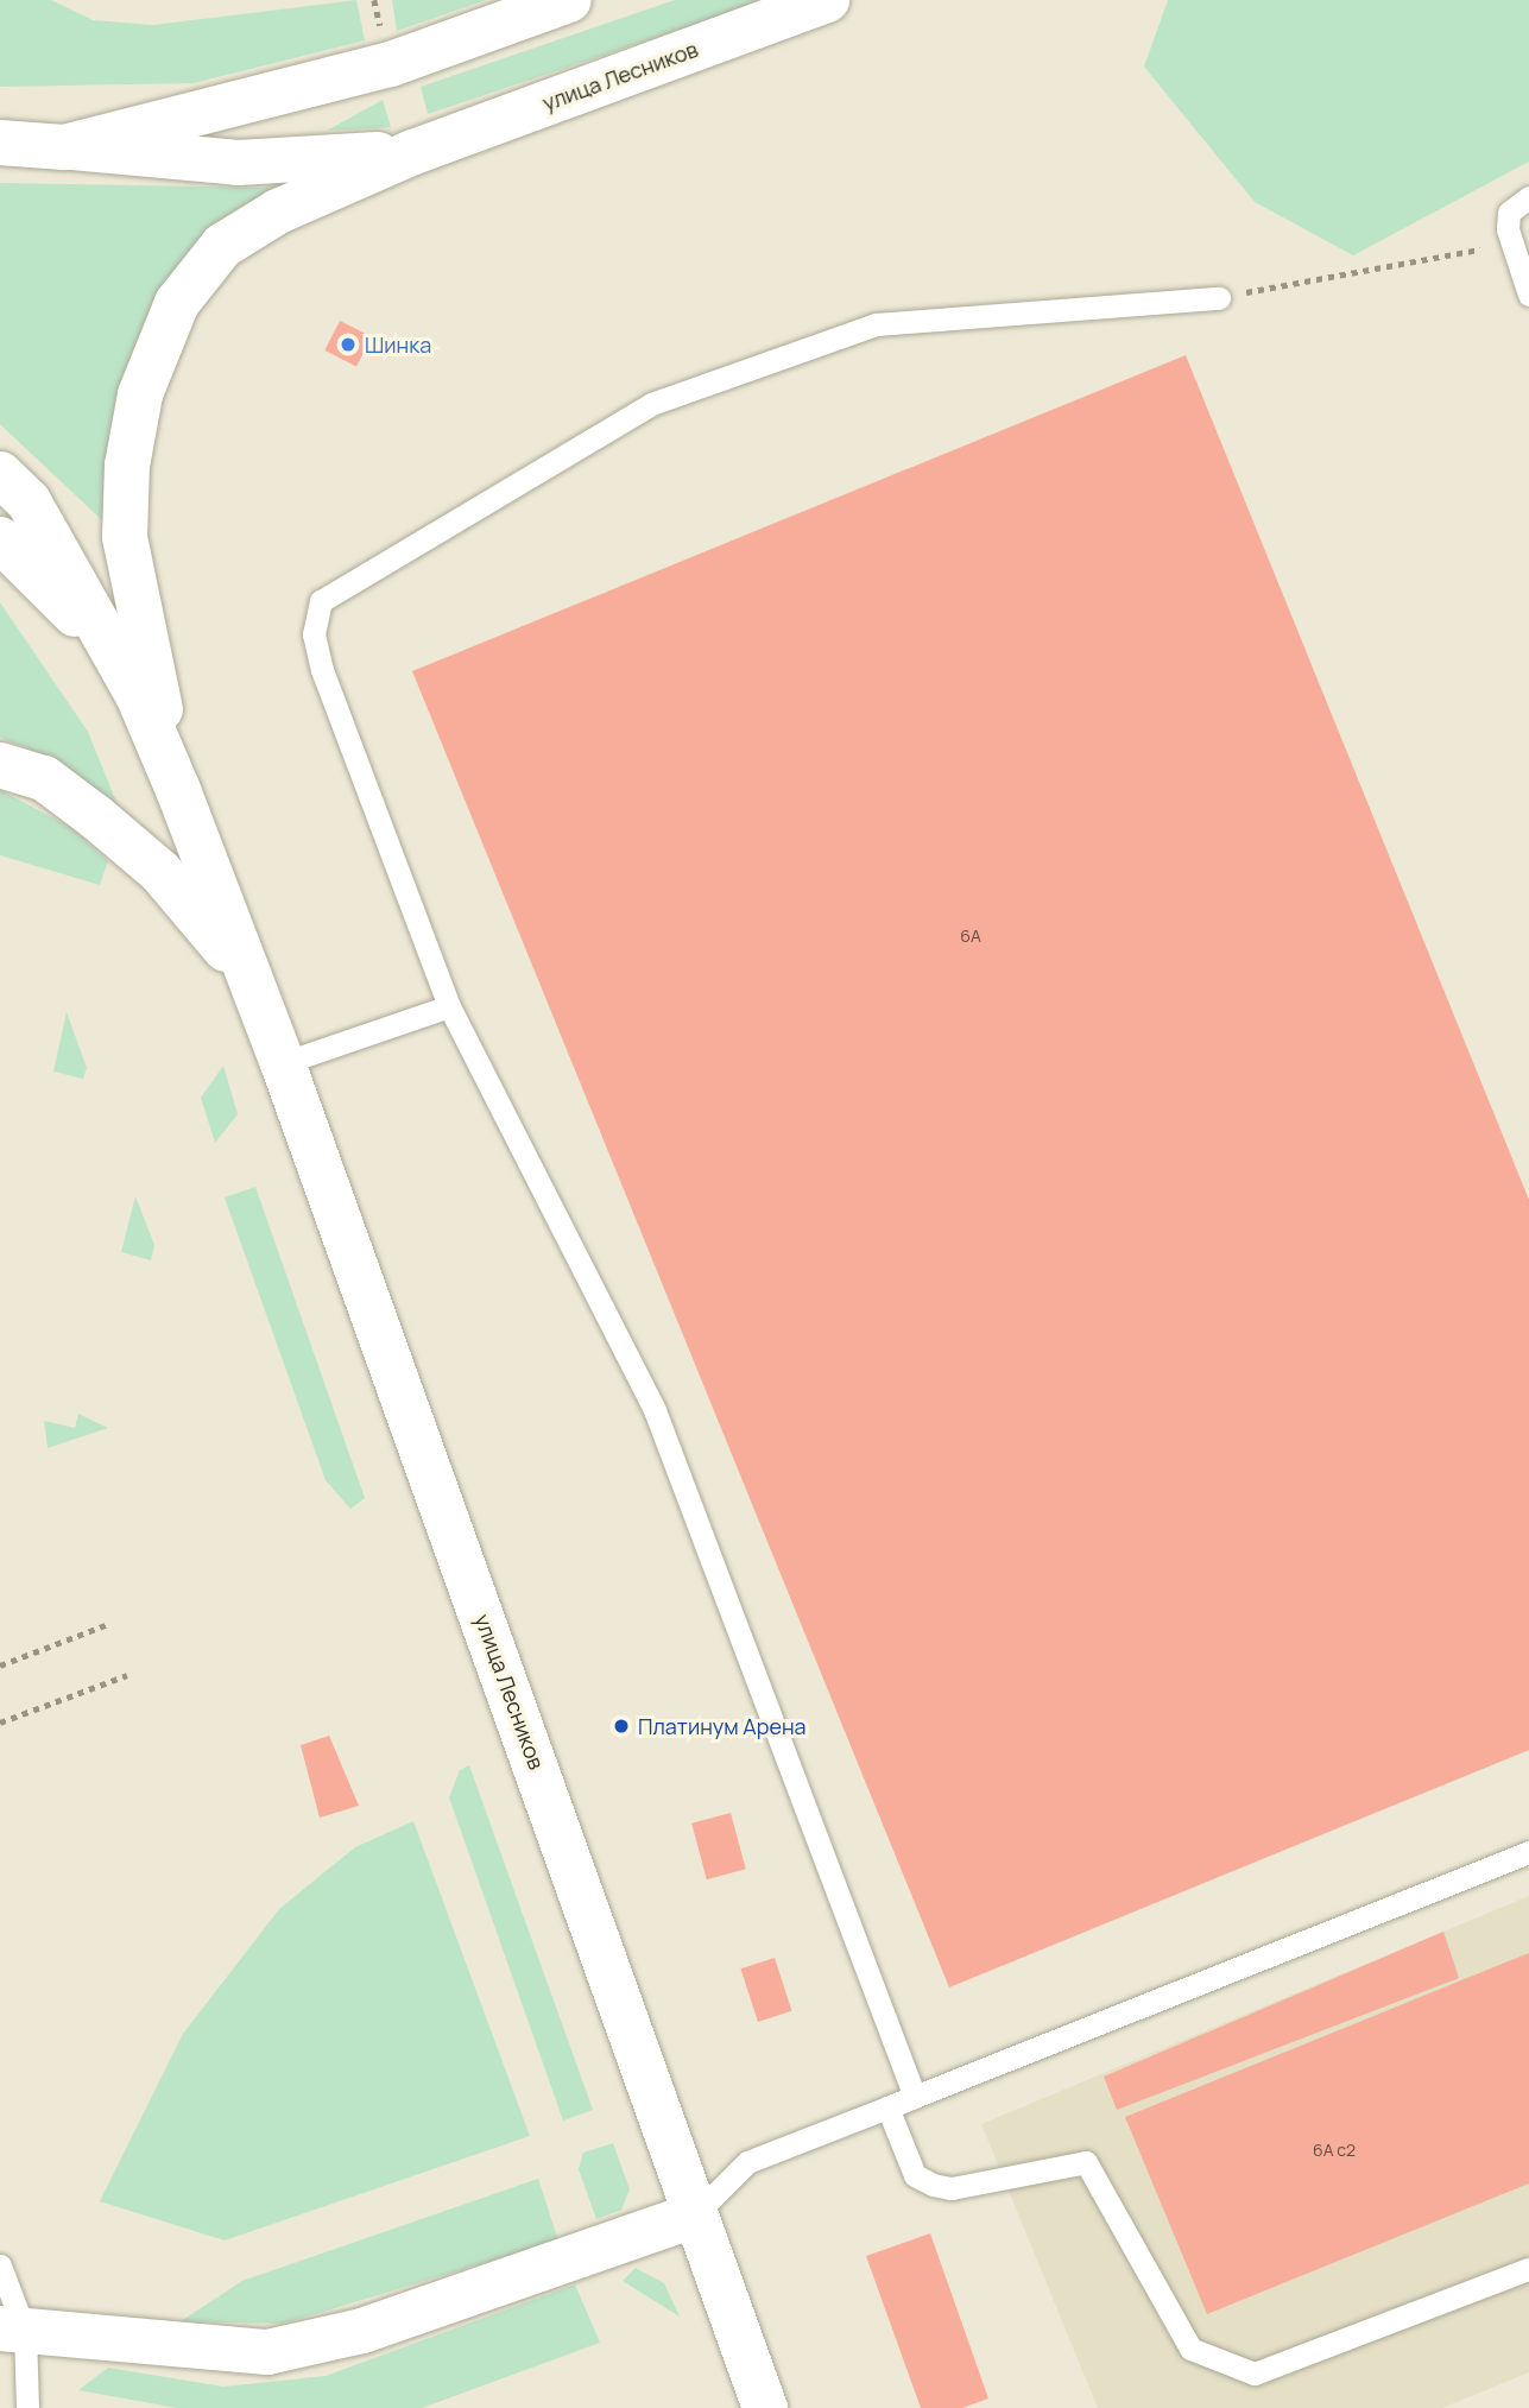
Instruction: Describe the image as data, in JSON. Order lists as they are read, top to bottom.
{
  "streets": {
    "street": ["улица Лесников"]
  },
  "places": ["Шинка", "Платинум Арена"],
  "house_numbers": ["6А", "6А с2"]
}
